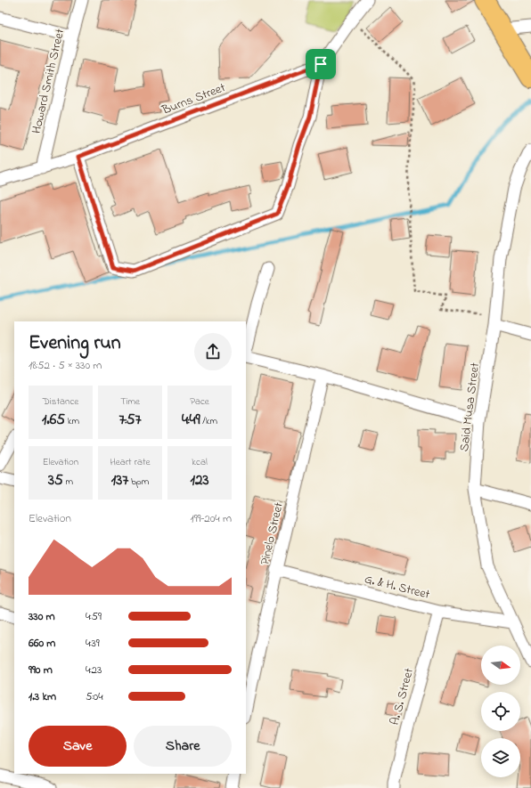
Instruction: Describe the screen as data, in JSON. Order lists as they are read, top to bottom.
{
  "streets": {
    "street": [
      "Howard Smith Street",
      "Burns Street",
      "Said Musa Street",
      "Pinelo Street",
      "G. & H. Street",
      "A. S. Street"
    ]
  },
  "crossings": [
    ["Howard Smith Street", "Burns Street"],
    ["Said Musa Street", "G. & H. Street"],
    ["Pinelo Street", "G. & H. Street"],
    ["G. & H. Street", "A. S. Street"]
  ],
  "north": "right",
  "page": {
    "heading": ["Evening run", "18:52 · 5 × 330 m"],
    "stats": [
      ["Distance", "1.65 km"],
      ["Time", "7:57"],
      ["Pace", "4:49 /km"],
      ["Elevation", "35 m"],
      ["Heart rate", "137 bpm"],
      ["kcal", "123"]
    ],
    "chart": ["Elevation", "199–204 m"],
    "list": [
      {
        "name": "330 m",
        "note": "4:59"
      },
      {
        "name": "660 m",
        "note": "4:39"
      },
      {
        "name": "990 m",
        "note": "4:23"
      },
      {
        "name": "1.3 km",
        "note": "5:04"
      }
    ],
    "buttons": ["Save", "Share"]
  }
}
